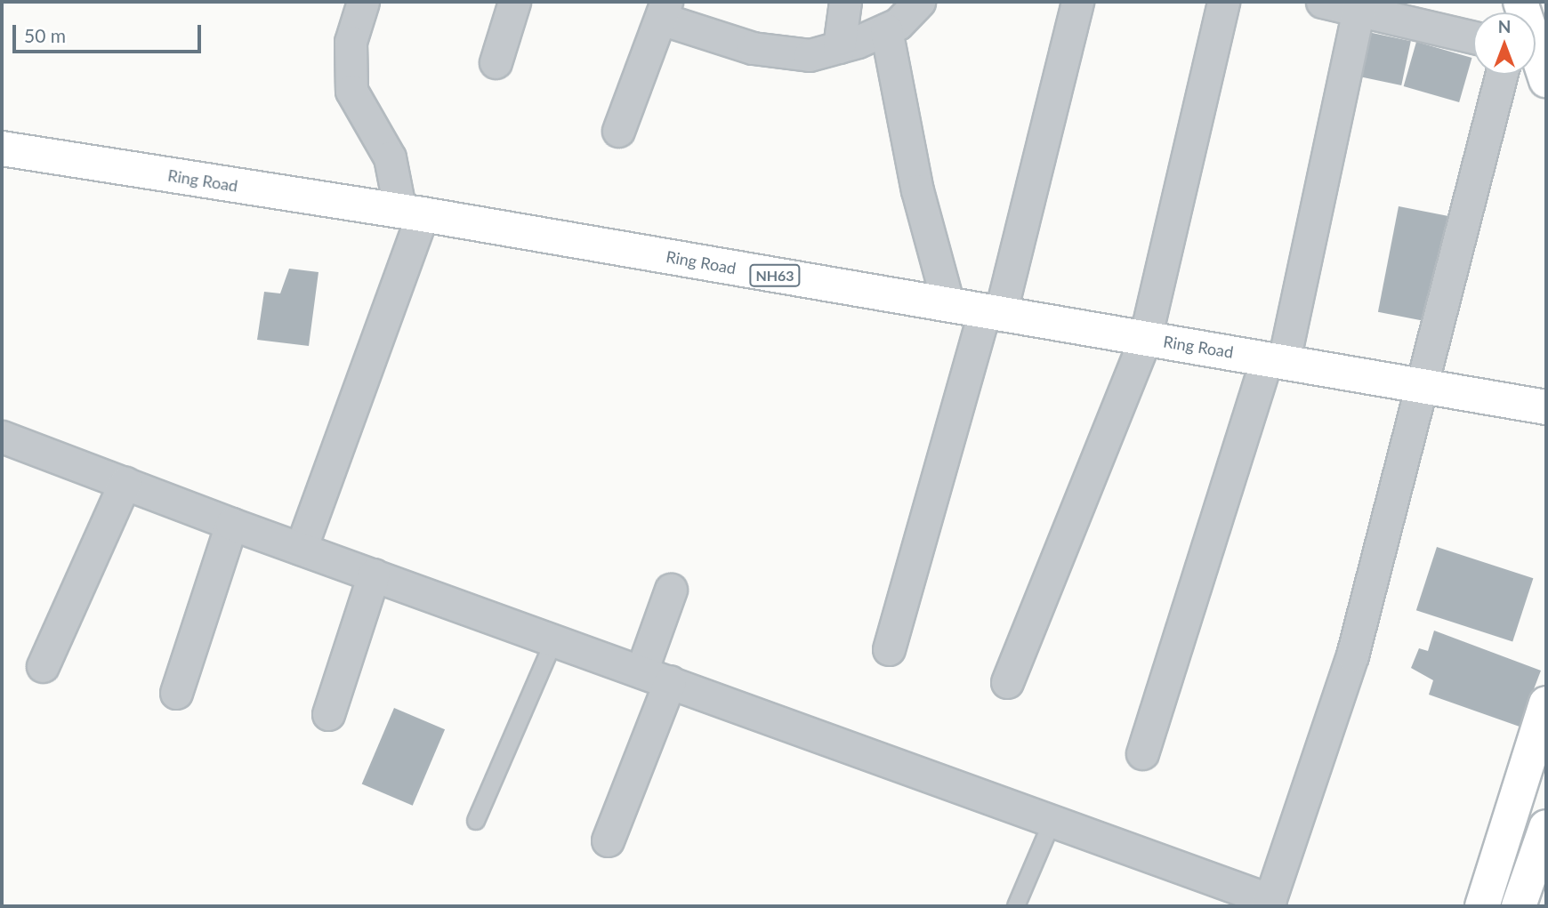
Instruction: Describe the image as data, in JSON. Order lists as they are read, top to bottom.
{
  "streets": {
    "main road": ["Ring Road", "NH63"]
  },
  "scale_bar": "50 m",
  "north": "top"
}
